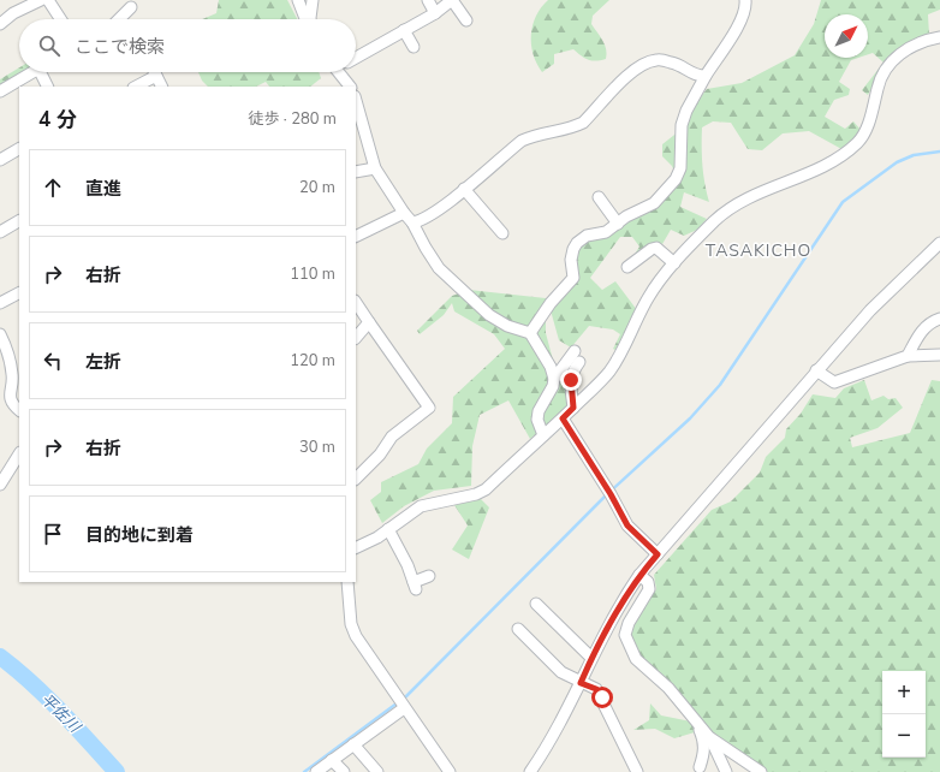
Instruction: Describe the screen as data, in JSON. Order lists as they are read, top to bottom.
{
  "districts": ["TASAKICHO"],
  "water": ["平佐川"],
  "north": "top right",
  "page": {
    "search": "ここで検索",
    "heading": ["4 分", "徒歩 · 280 m"],
    "list": [
      ["直進", "20 m"],
      ["右折", "110 m"],
      ["左折", "120 m"],
      ["右折", "30 m"],
      "目的地に到着"
    ],
    "map_buttons": ["+", "−"]
  }
}
